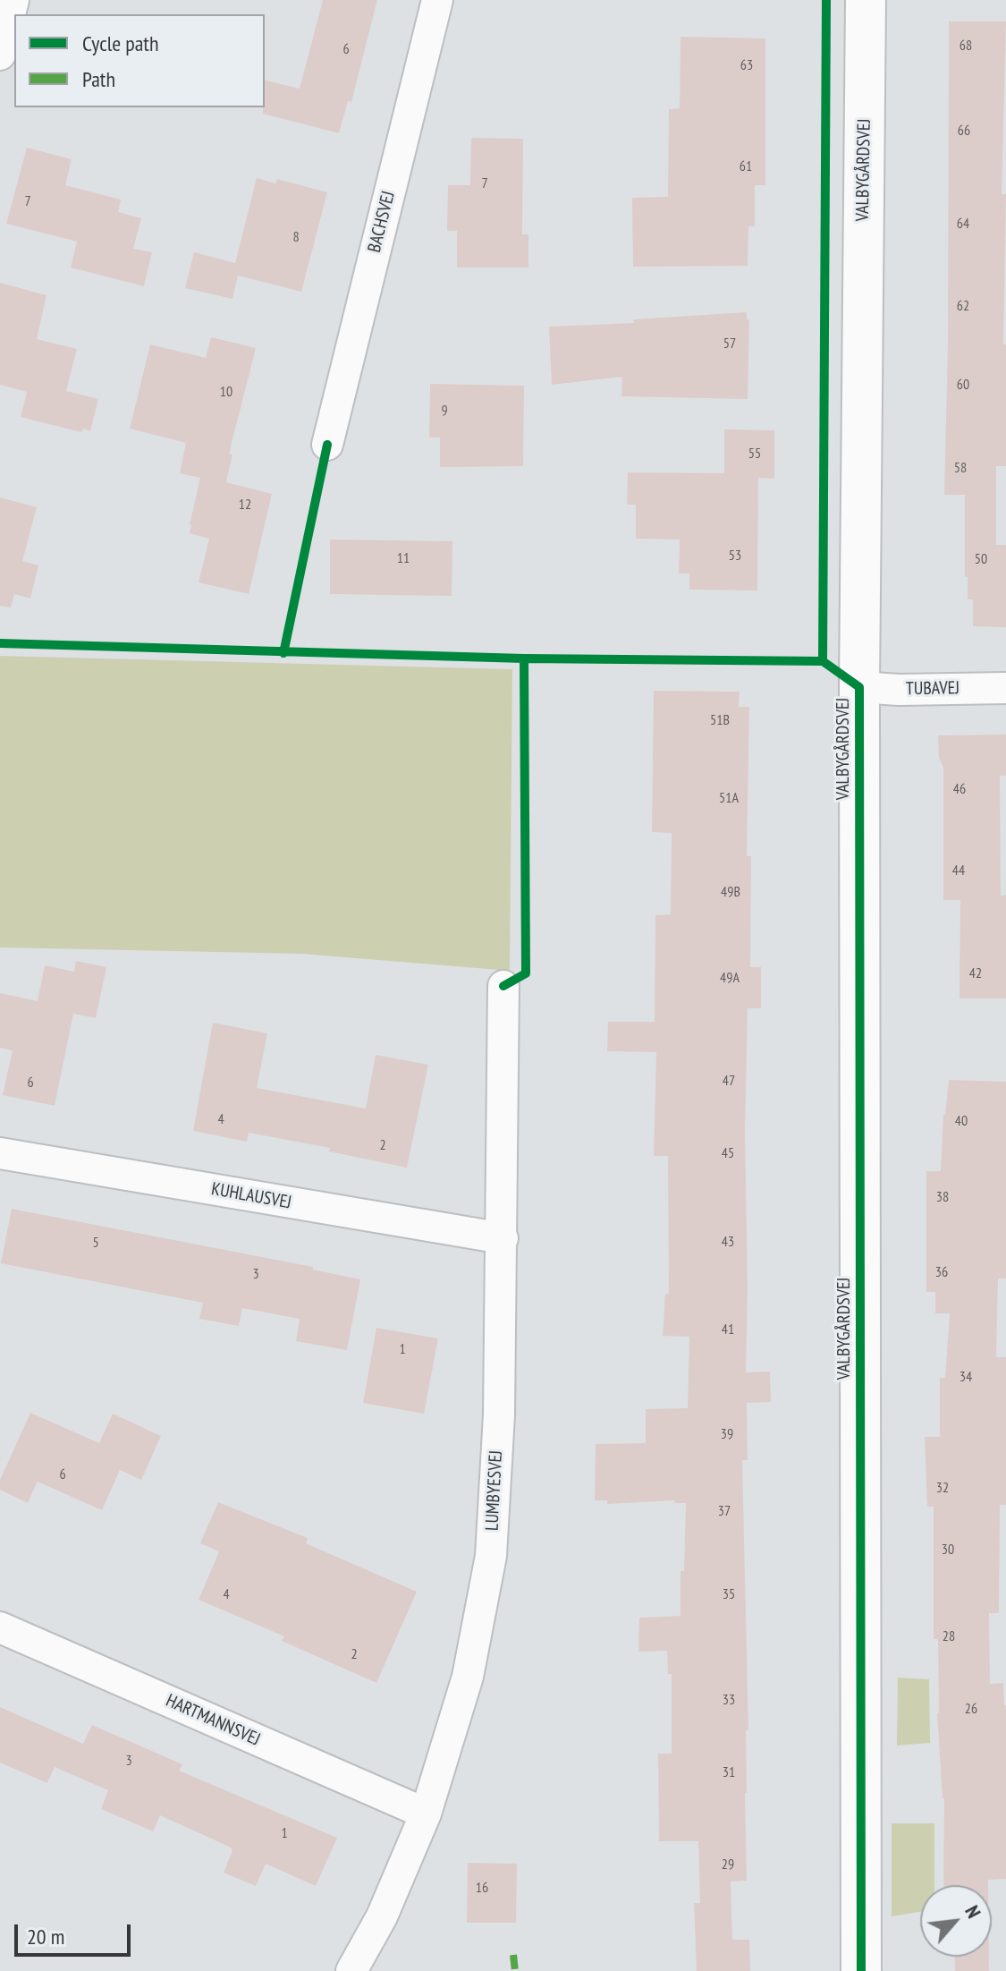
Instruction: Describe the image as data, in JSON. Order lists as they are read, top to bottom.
{
  "streets": {
    "street": [
      "VALBYGÅRDSVEJ",
      "BACHSVEJ",
      "TUBAVEJ",
      "KUHLAUSVEJ",
      "LUMBYESVEJ",
      "HARTMANNSVEJ"
    ]
  },
  "crossings": [
    ["VALBYGÅRDSVEJ", "TUBAVEJ"],
    ["KUHLAUSVEJ", "LUMBYESVEJ"],
    ["LUMBYESVEJ", "HARTMANNSVEJ"]
  ],
  "house_numbers": [
    "68",
    "6",
    "63",
    "66",
    "61",
    "7",
    "7",
    "64",
    "8",
    "62",
    "57",
    "60",
    "10",
    "9",
    "55",
    "58",
    "12",
    "53",
    "11",
    "50",
    "51B",
    "46",
    "51A",
    "44",
    "49B",
    "42",
    "49A",
    "47",
    "6",
    "4",
    "40",
    "2",
    "45",
    "38",
    "43",
    "5",
    "36",
    "3",
    "41",
    "1",
    "34",
    "39",
    "6",
    "32",
    "37",
    "30",
    "4",
    "35",
    "28",
    "2",
    "33",
    "26",
    "3",
    "31",
    "1",
    "29",
    "16"
  ],
  "legend": ["Cycle path", "Path"],
  "scale_bar": "20 m",
  "north": "top right"
}
